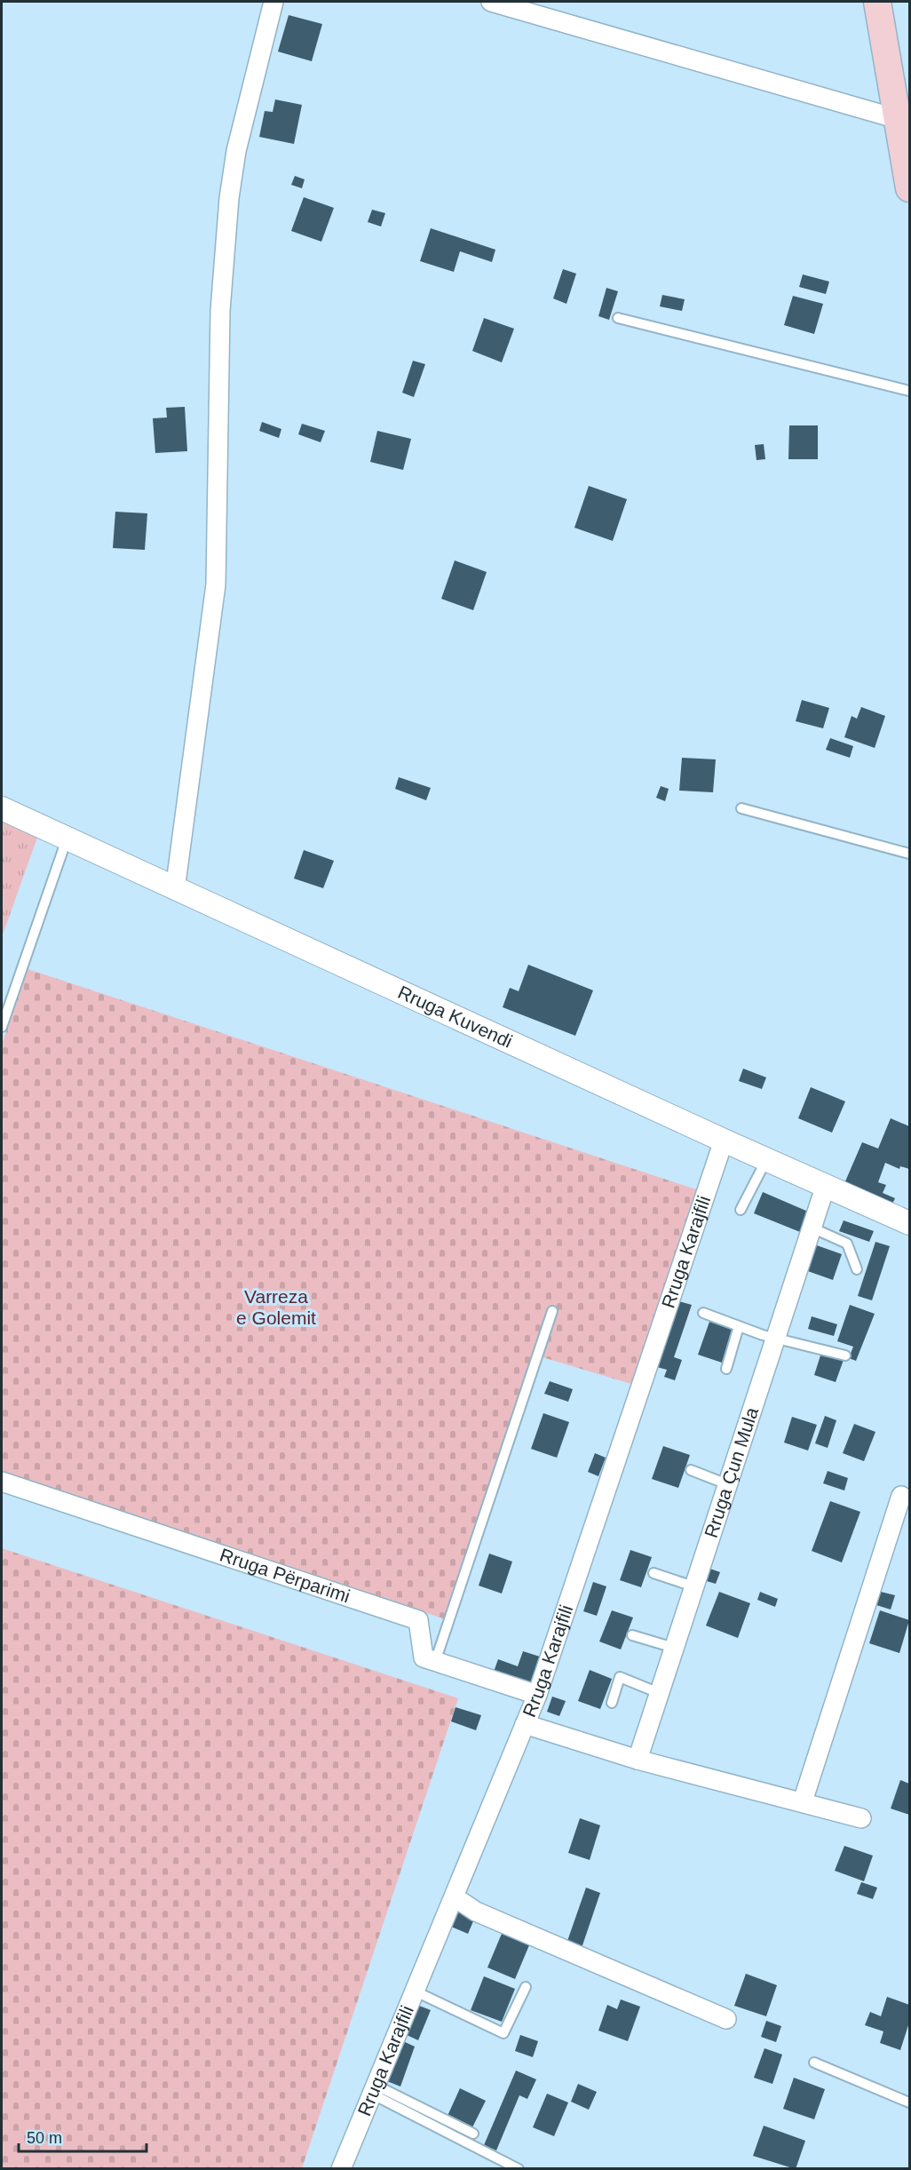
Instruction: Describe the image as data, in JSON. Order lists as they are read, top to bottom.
{
  "streets": {
    "street": [
      "Rruga Kuvendi",
      "Rruga Karajfili",
      "Rruga Çun Mula",
      "Rruga Përparimi"
    ]
  },
  "crossings": [
    ["Rruga Kuvendi", "Rruga Karajfili"],
    ["Rruga Kuvendi", "Rruga Çun Mula"]
  ],
  "parks": ["Varreza e Golemit"],
  "scale_bar": "50 m"
}
